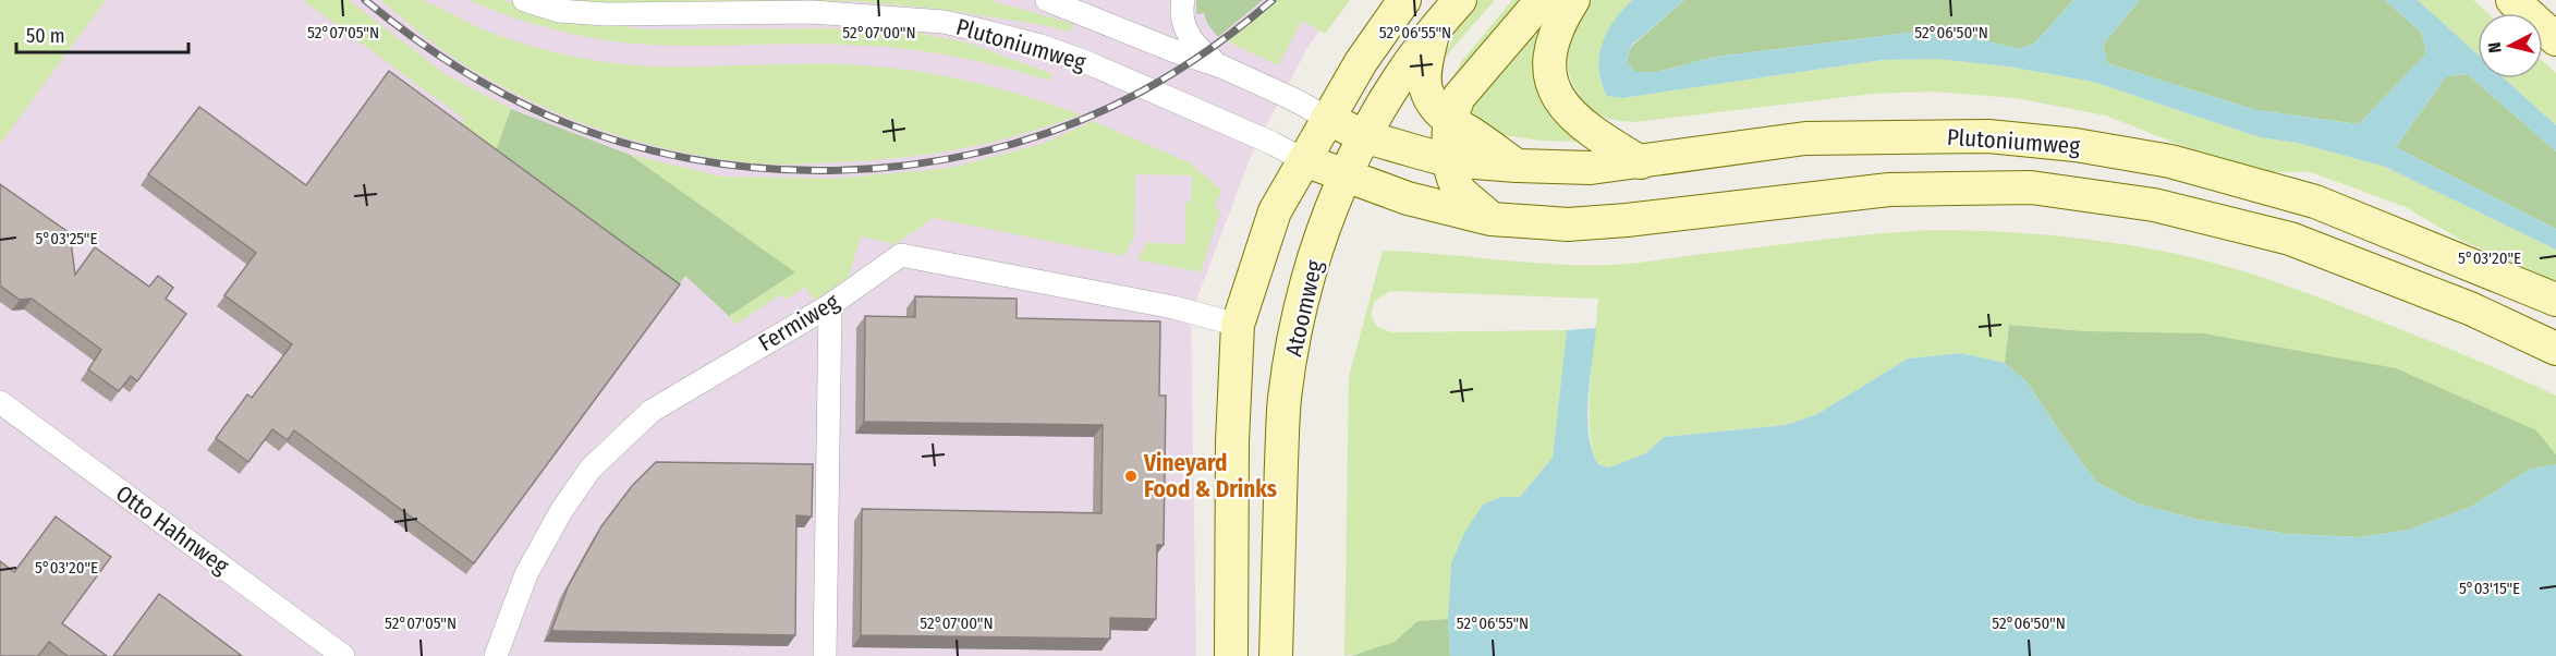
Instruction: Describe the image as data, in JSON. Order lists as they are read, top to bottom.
{
  "streets": {
    "main road": ["Plutoniumweg", "Atoomweg"],
    "street": ["Fermiweg", "Otto Hahnweg"]
  },
  "crossings": [
    ["Plutoniumweg", "Atoomweg"]
  ],
  "places": ["Vineyard Food & Drinks"],
  "scale_bar": "50 m",
  "north": "left",
  "coordinates": [
    "52°07'05\"N",
    "52°07'00\"N",
    "52°06'55\"N",
    "52°06'50\"N",
    "5°03'25\"E",
    "5°03'20\"E",
    "5°03'15\"E"
  ]
}
